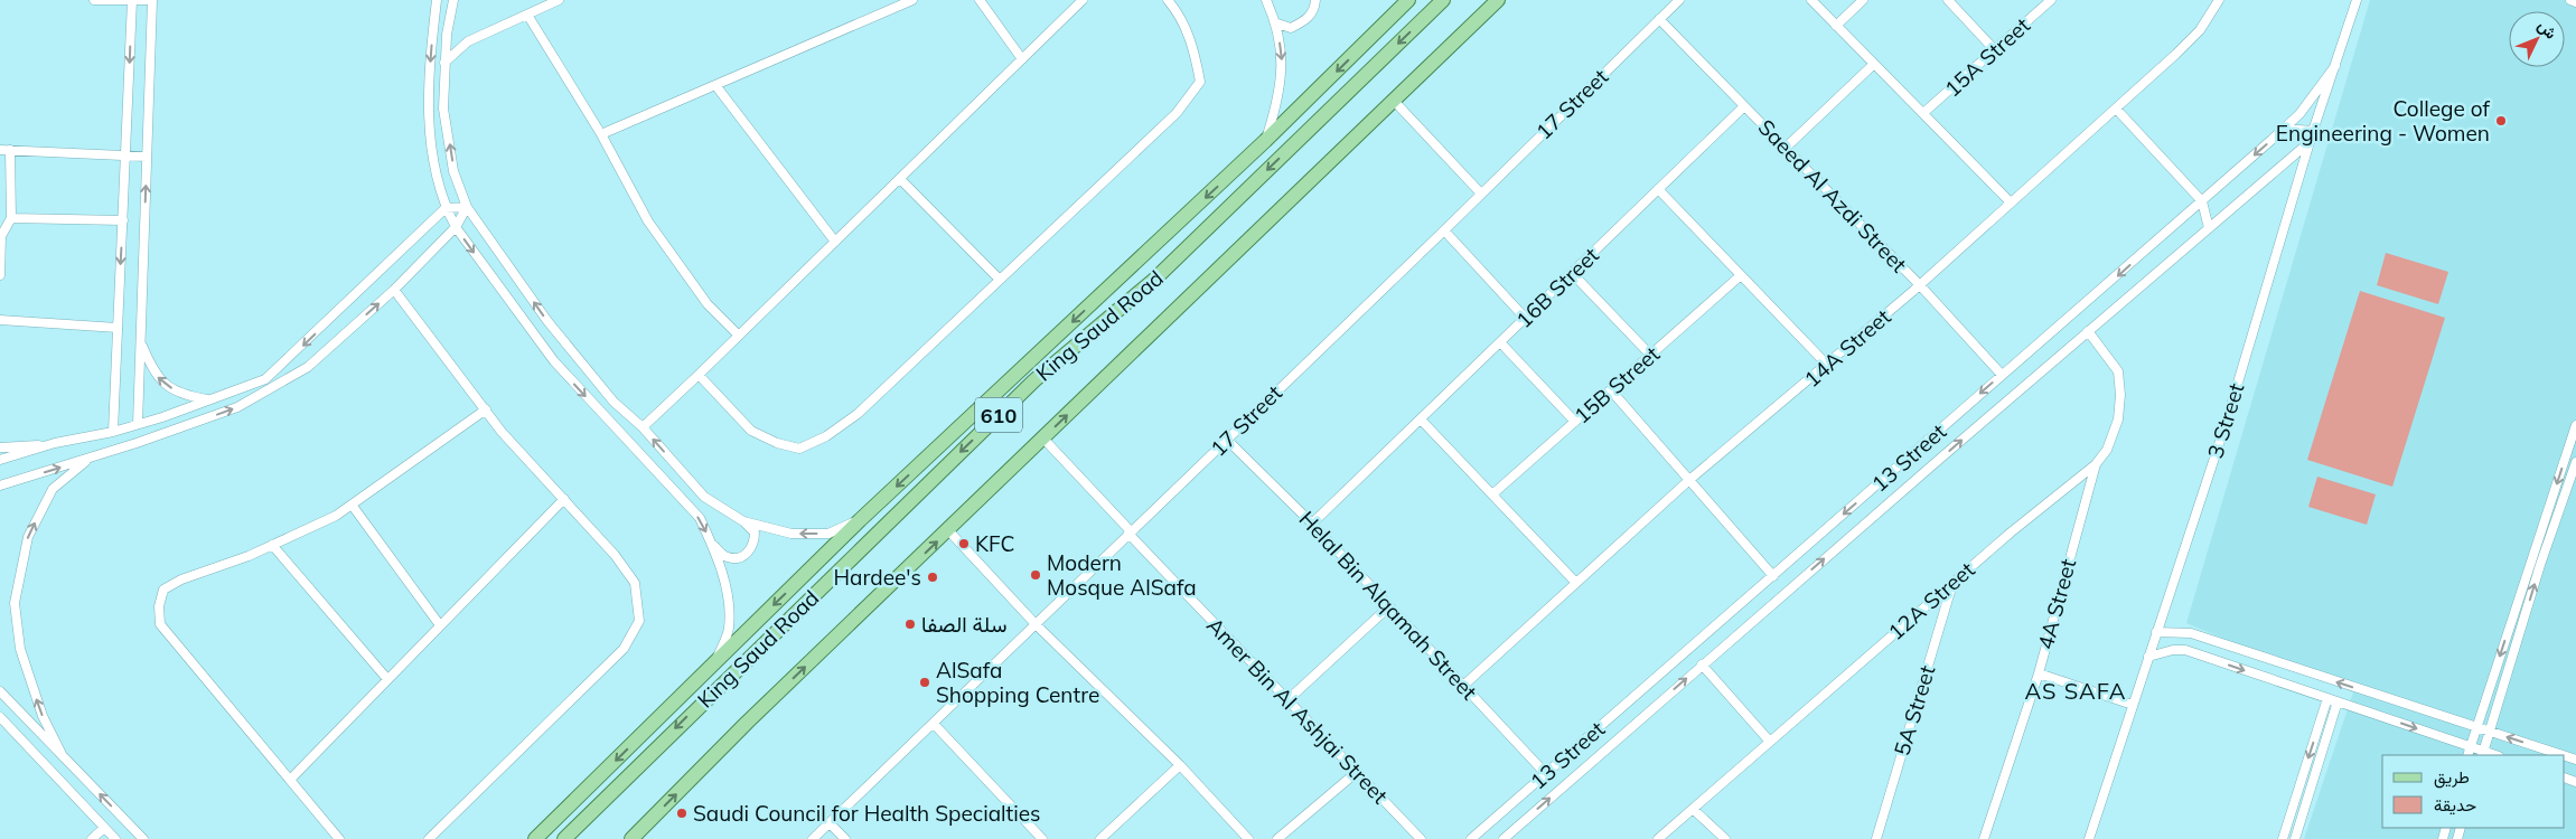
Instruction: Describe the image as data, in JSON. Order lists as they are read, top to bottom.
{
  "streets": {
    "main road": ["King Saud Road", "610"],
    "street": [
      "15A Street",
      "17 Street",
      "Saeed Al Azdi Street",
      "16B Street",
      "14A Street",
      "15B Street",
      "3 Street",
      "13 Street",
      "12A Street",
      "4A Street",
      "Helal Bin Alqamah Street",
      "Amer Bin Al Ashjai Street",
      "5A Street"
    ]
  },
  "crossings": [
    ["17 Street", "Saeed Al Azdi Street"],
    ["17 Street", "Helal Bin Alqamah Street"],
    ["17 Street", "Amer Bin Al Ashjai Street"],
    ["Saeed Al Azdi Street", "16B Street"],
    ["Saeed Al Azdi Street", "14A Street"],
    ["Saeed Al Azdi Street", "13 Street"],
    ["16B Street", "Helal Bin Alqamah Street"],
    ["King Saud Road", "Amer Bin Al Ashjai Street"],
    ["14A Street", "Helal Bin Alqamah Street"],
    ["3 Street", "13 Street"],
    ["13 Street", "12A Street"],
    ["13 Street", "Helal Bin Alqamah Street"],
    ["12A Street", "4A Street"],
    ["12A Street", "5A Street"]
  ],
  "districts": ["AS SAFA"],
  "places": [
    "College of Engineering - Women",
    "KFC",
    "Modern Mosque AlSafa",
    "Hardee's",
    "سلة الصفا",
    "AlSafa Shopping Centre",
    "Saudi Council for Health Specialties"
  ],
  "legend": ["طريق", "حديقة"],
  "north": "top right"
}
